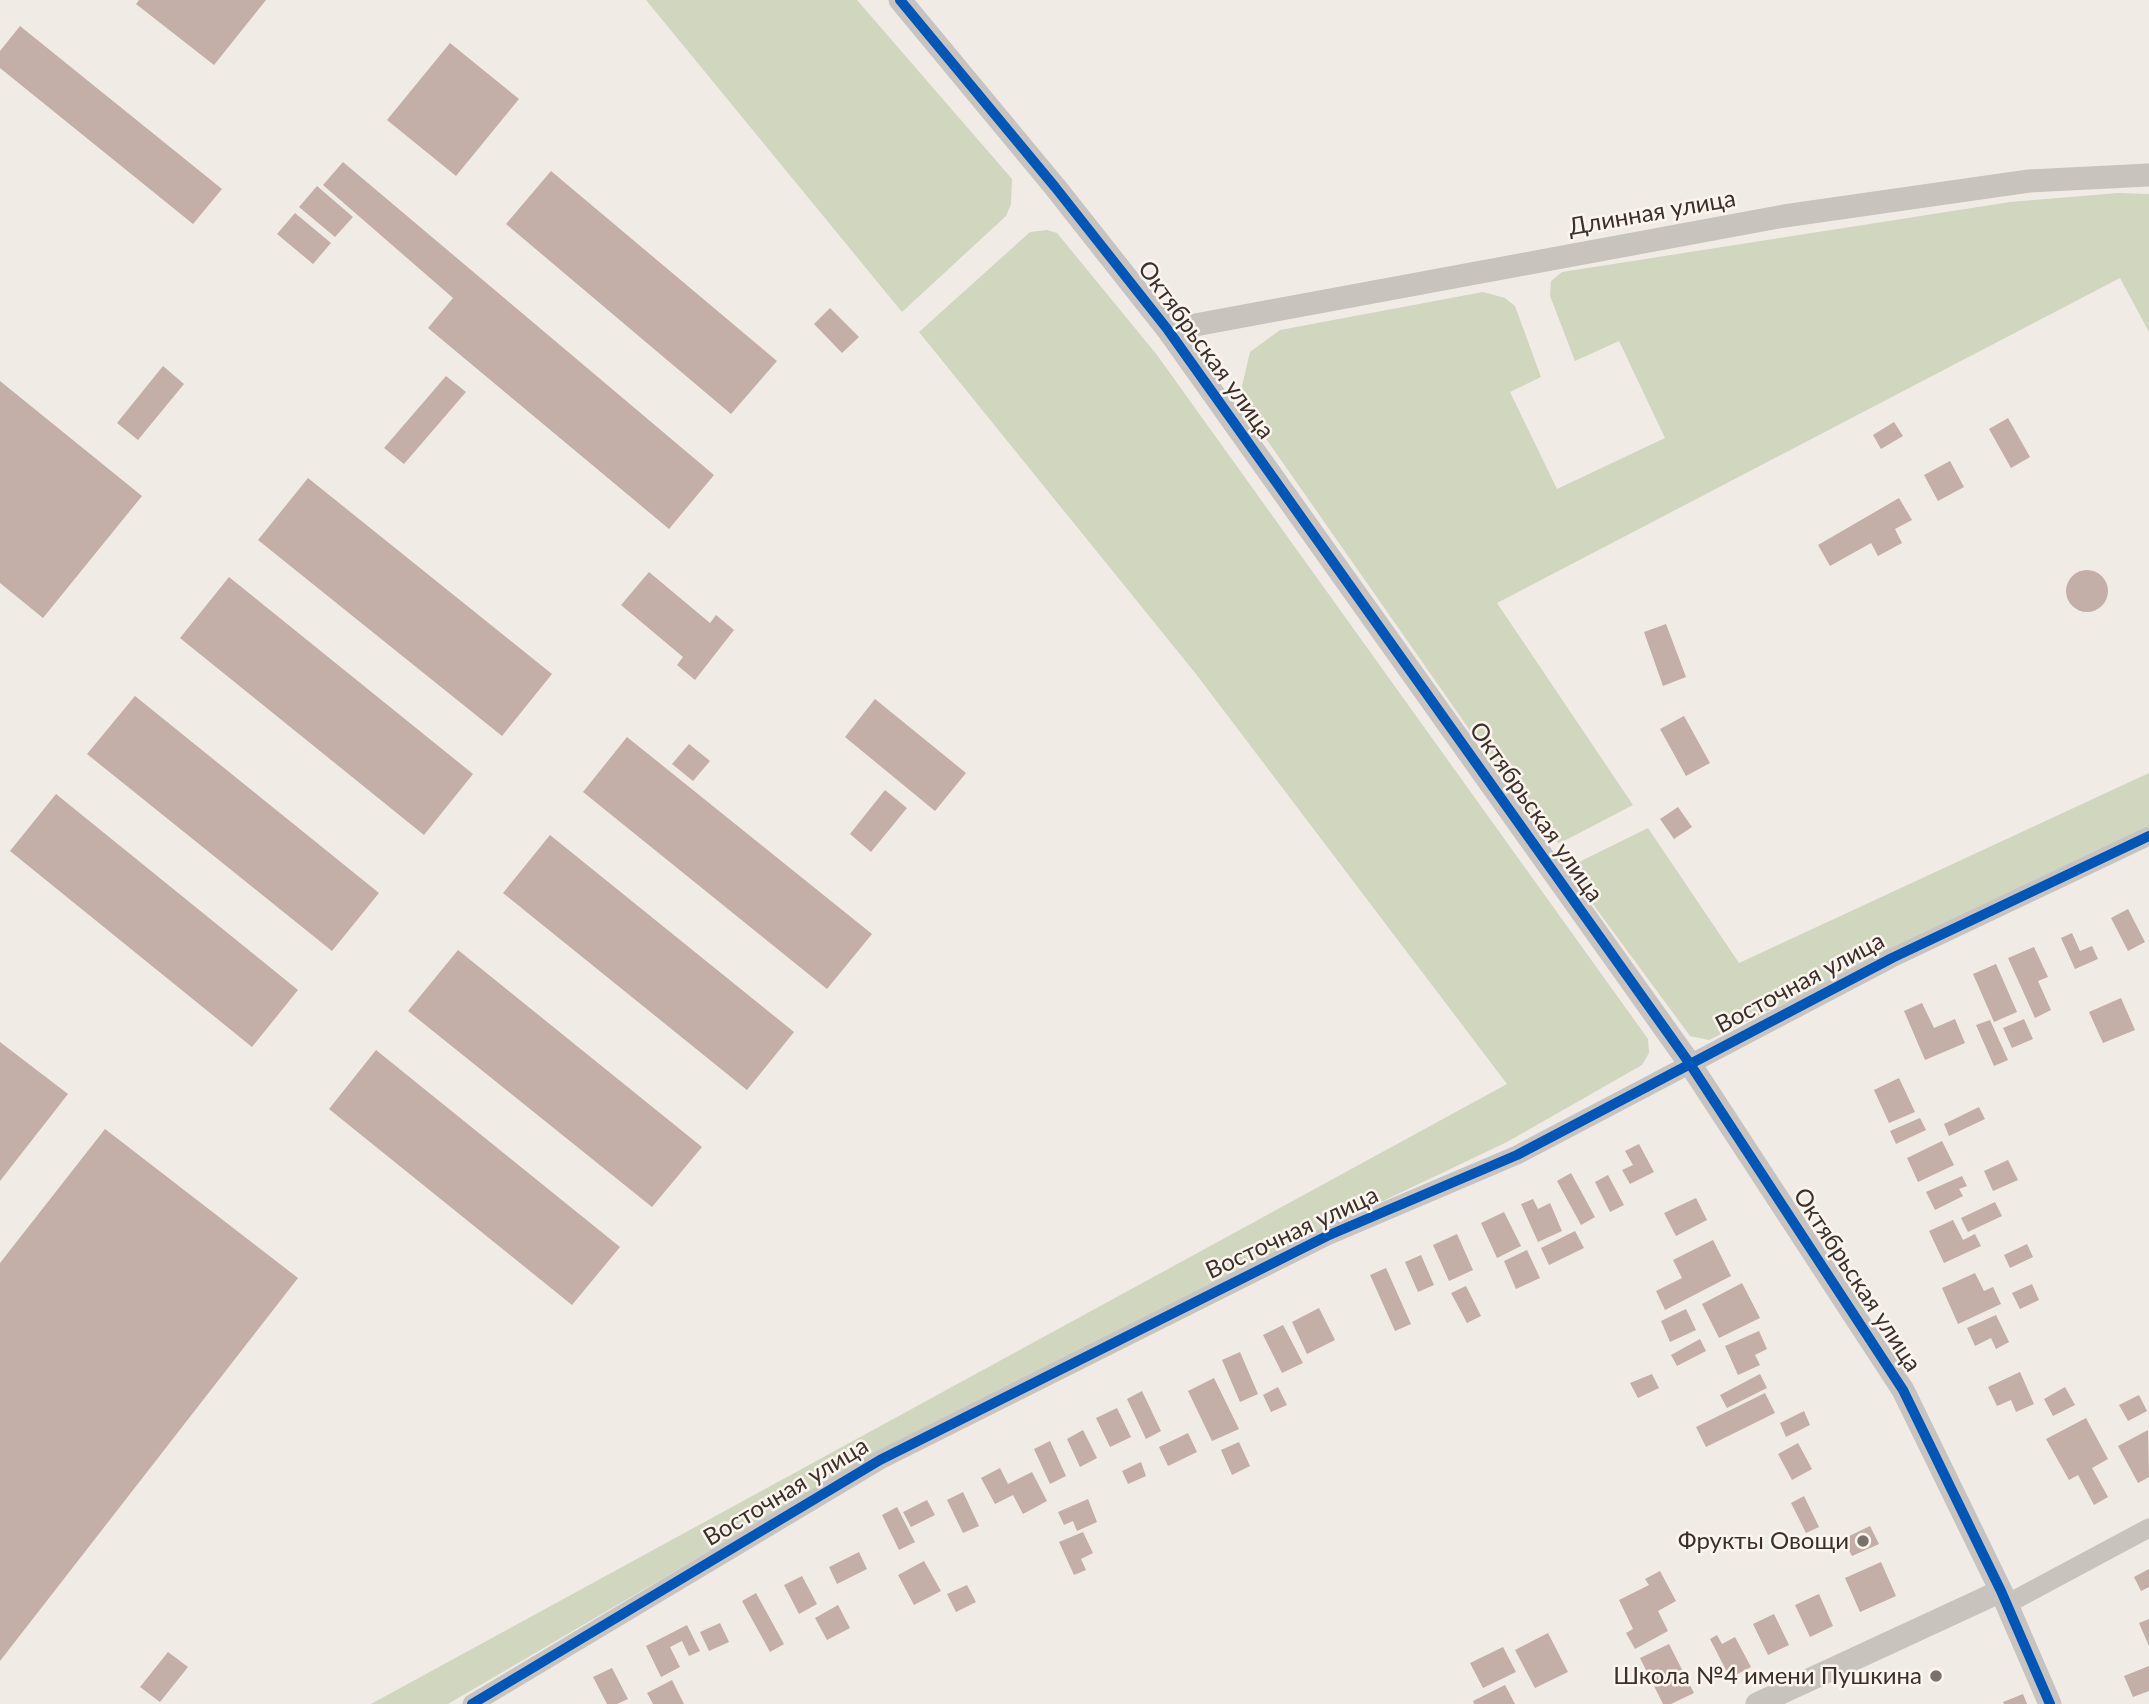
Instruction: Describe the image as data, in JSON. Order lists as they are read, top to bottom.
{
  "streets": {
    "street": ["Длинная улица", "Октябрьская улица", "Восточная улица"]
  },
  "crossings": [
    ["Длинная улица", "Октябрьская улица"],
    ["Октябрьская улица", "Восточная улица"]
  ],
  "places": ["Фрукты Овощи", "Школа №4 имени Пушкина"]
}
